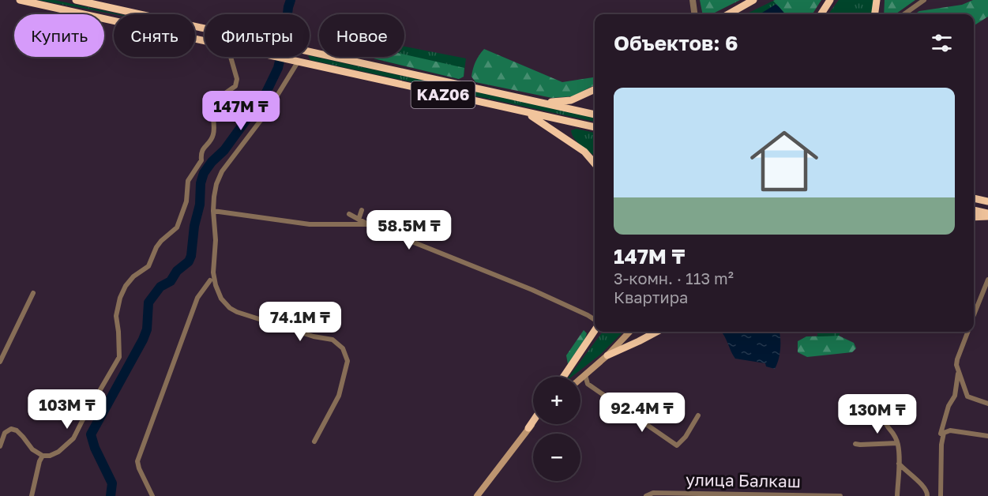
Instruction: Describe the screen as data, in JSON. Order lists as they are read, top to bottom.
{
  "streets": {
    "highway": ["KАZ06"],
    "street": ["улица Балкаш"]
  },
  "page": {
    "chip": [
      "Купить",
      "Снять",
      "Фильтры",
      "Новое"
    ],
    "heading": "Объектов: 6",
    "list": [
      {
        "name": "147M ₸",
        "note": "3-комн. · 113 m² · Квартира"
      }
    ],
    "price": [
      "147M ₸",
      "58.5M ₸",
      "74.1M ₸",
      "103M ₸",
      "92.4M ₸",
      "130M ₸"
    ],
    "map_buttons": ["+", "−"]
  }
}
